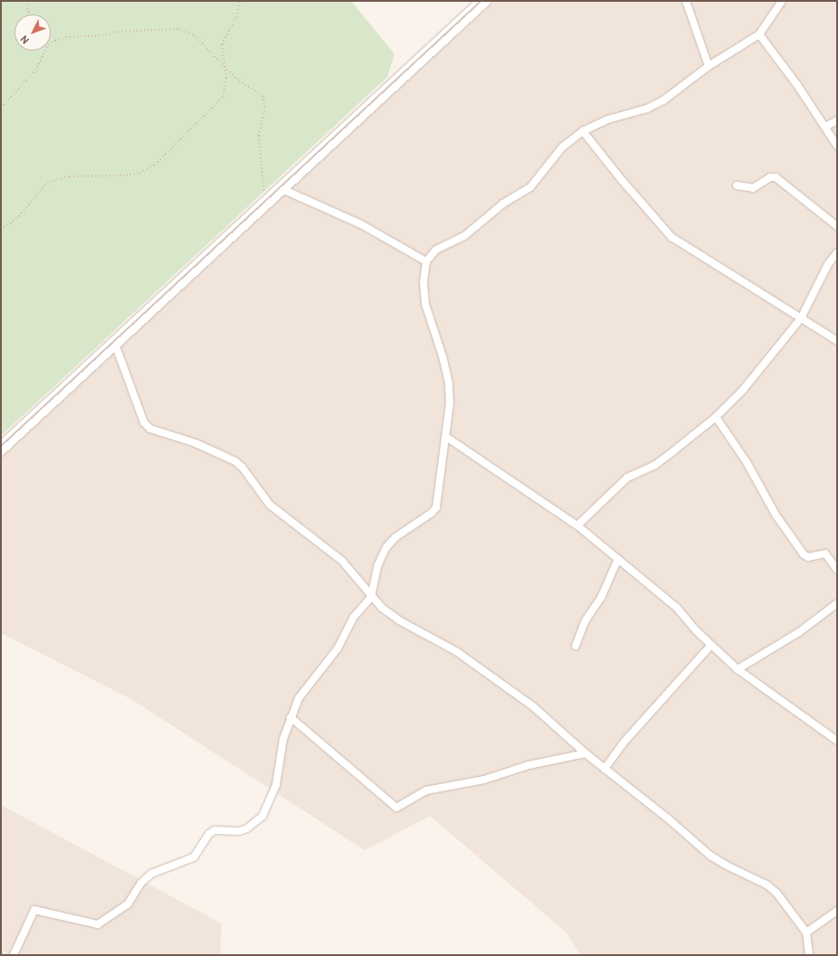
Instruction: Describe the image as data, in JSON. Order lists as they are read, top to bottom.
{
  "north": "bottom left"
}
